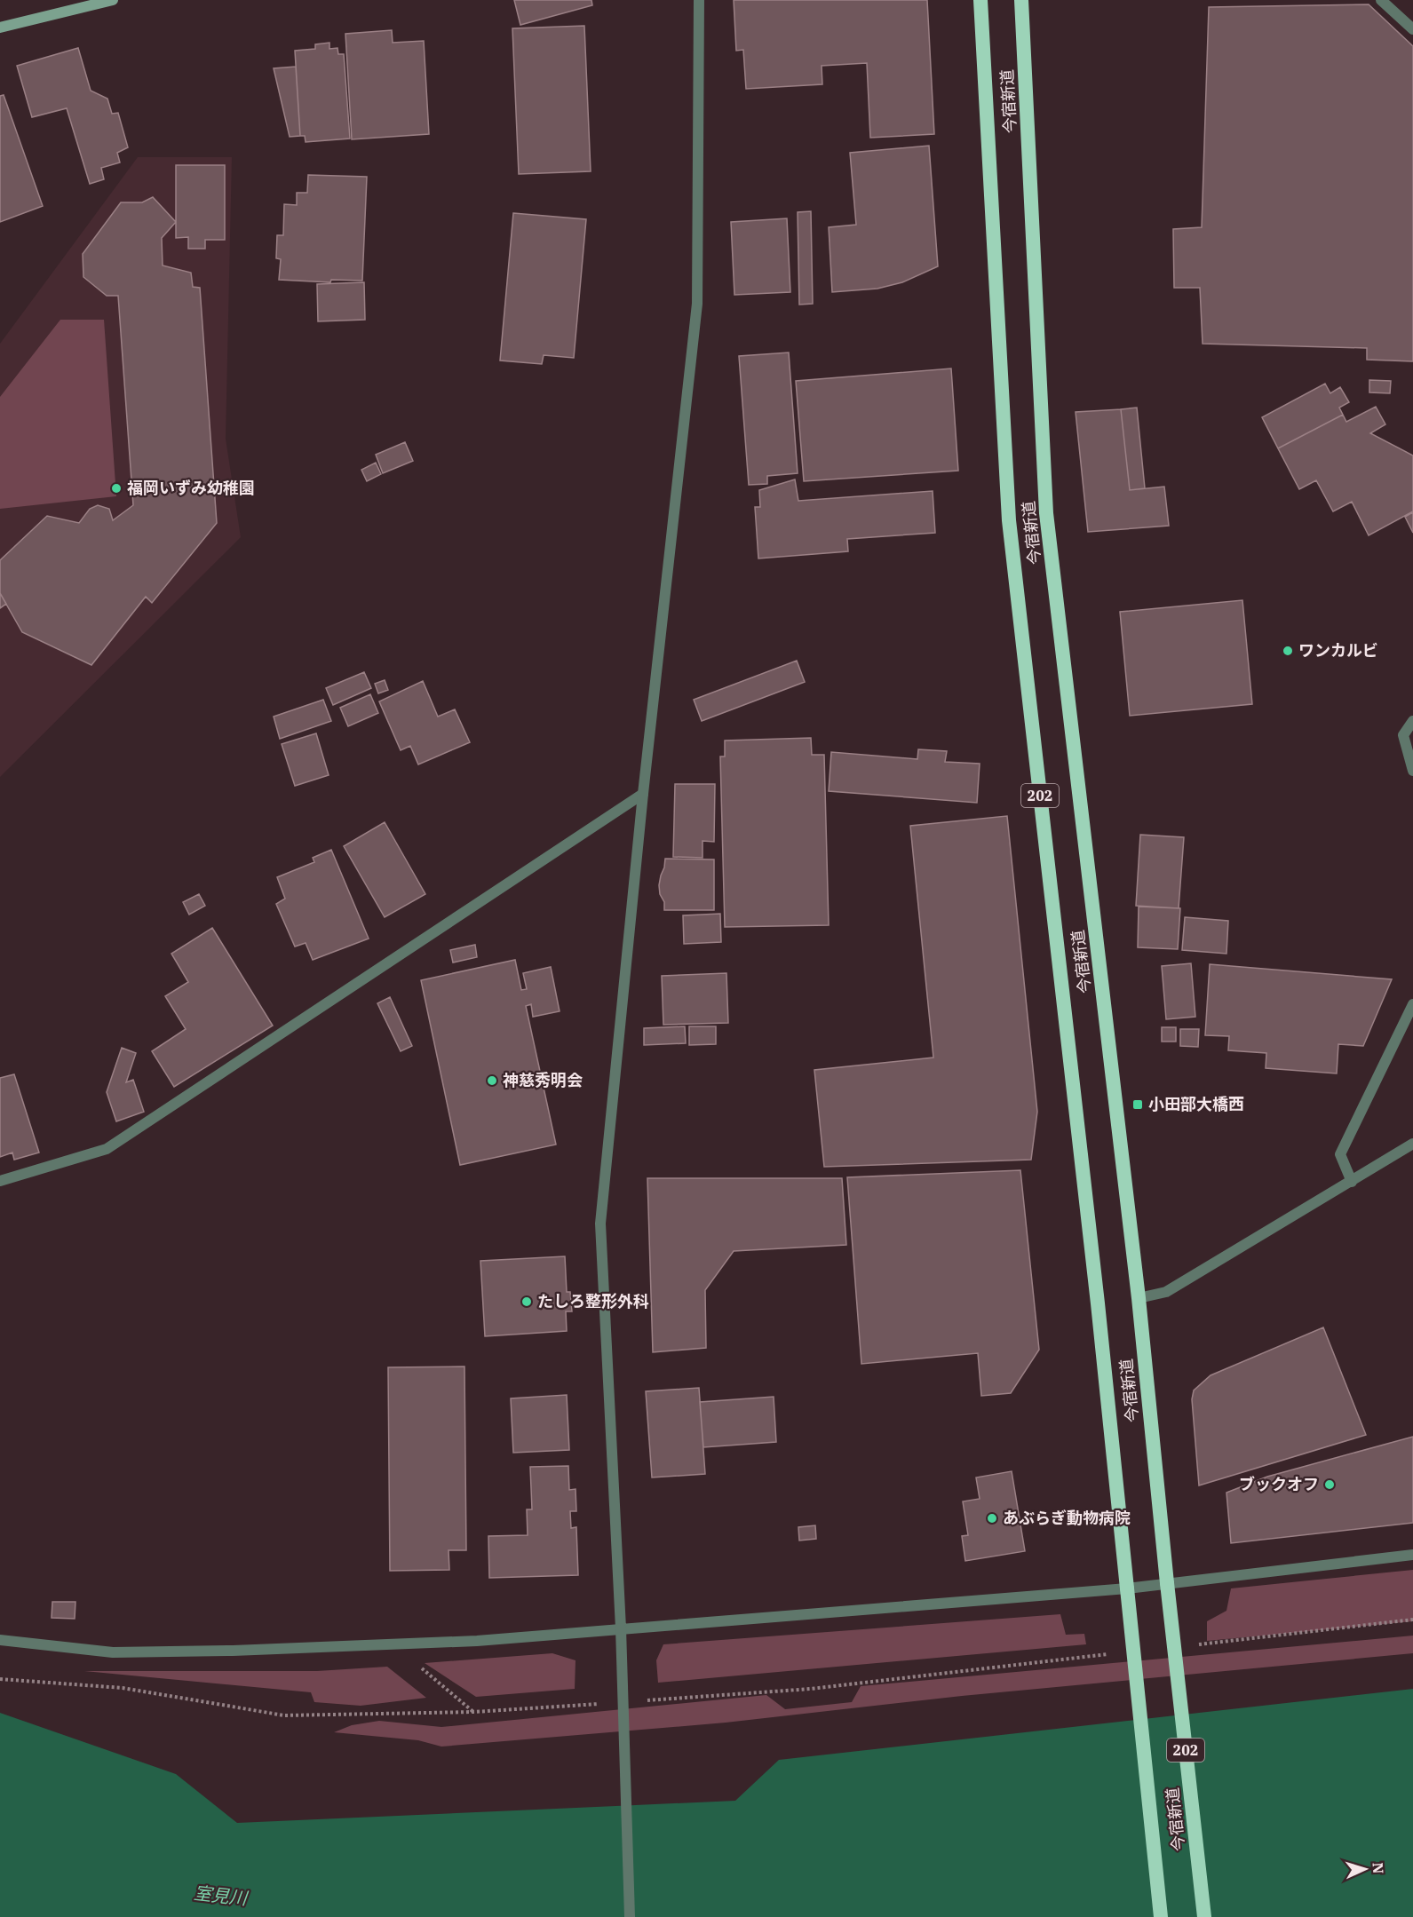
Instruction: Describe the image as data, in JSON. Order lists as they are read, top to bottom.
{
  "streets": {
    "highway": ["今宿新道", "202"]
  },
  "water": ["室見川"],
  "places": {
    "other": [
      "福岡いずみ幼稚園",
      "ワンカルビ",
      "神慈秀明会",
      "たしろ整形外科",
      "ブックオフ",
      "あぶらぎ動物病院"
    ],
    "transit": ["小田部大橋西"]
  },
  "north": "right"
}
